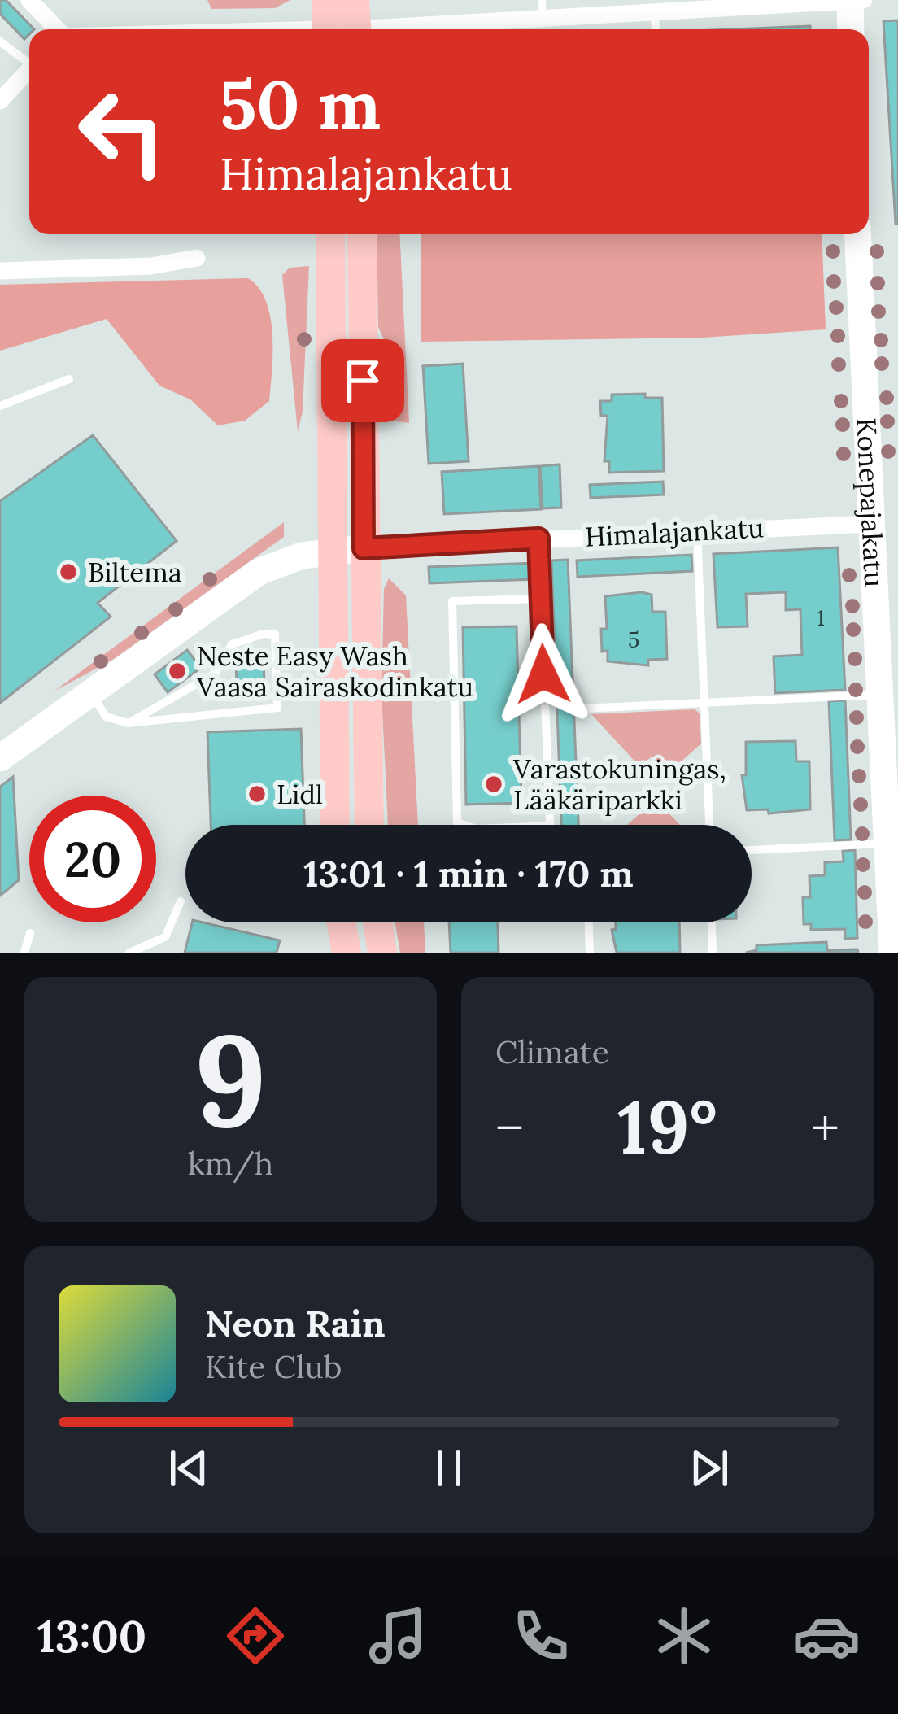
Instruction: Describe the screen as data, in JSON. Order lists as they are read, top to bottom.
{
  "streets": {
    "street": ["Konepajakatu", "Himalajankatu"]
  },
  "crossings": [
    ["Konepajakatu", "Himalajankatu"]
  ],
  "places": [
    "Biltema",
    "Neste Easy Wash Vaasa Sairaskodinkatu",
    "Varastokuningas, Lääkäriparkki",
    "Lidl"
  ],
  "house_numbers": ["1", "5"],
  "page": {
    "turn": ["50 m", "Himalajankatu"],
    "limit": "20",
    "trip": "13:01 · 1 min · 170 m",
    "tile": [
      ["9", "km/h"],
      "Climate"
    ],
    "heat": ["−", "19°", "+"],
    "song": ["Neon Rain", "Kite Club"],
    "tabs": "13:00"
  }
}
